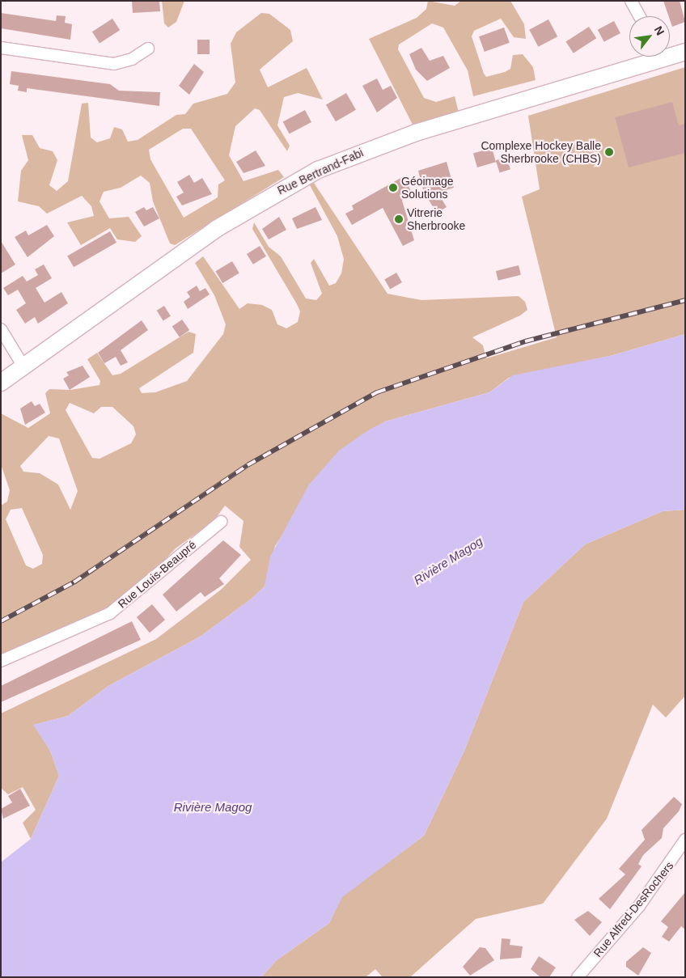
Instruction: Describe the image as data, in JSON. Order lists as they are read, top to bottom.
{
  "streets": {
    "street": ["Rue Bertrand-Fabi", "Rue Louis-Beaupré", "Rue Alfred-DesRochers"]
  },
  "water": ["Rivière Magog"],
  "places": ["Complexe Hockey Balle Sherbrooke (CHBS)", "Géoimage Solutions", "Vitrerie Sherbrooke"],
  "north": "top right"
}
